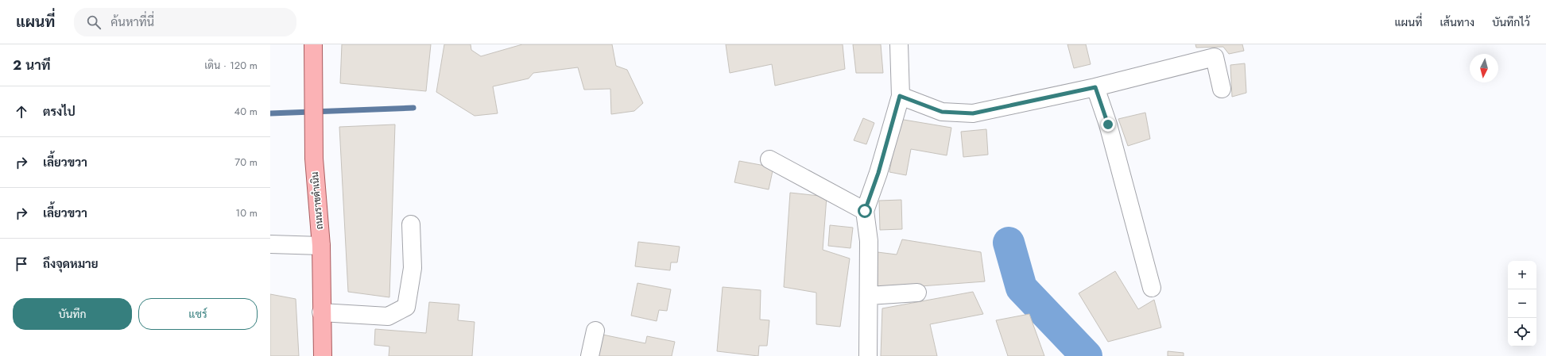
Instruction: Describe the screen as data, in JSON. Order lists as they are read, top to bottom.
{
  "streets": {
    "main road": ["ถนนราขดำเนิน"]
  },
  "north": "bottom",
  "page": {
    "header": "แผนที่",
    "search": "ค้นหาที่นี่",
    "nav": ["แผนที่", "เส้นทาง", "บันทึกไว้"],
    "heading": ["2 นาที", "เดิน · 120 m"],
    "list": [
      ["ตรงไป", "40 m"],
      ["เลี้ยวขวา", "70 m"],
      ["เลี้ยวขวา", "10 m"],
      "ถึงจุดหมาย"
    ],
    "map_buttons": ["+", "−"],
    "buttons": ["บันทึก", "แชร์"]
  }
}
